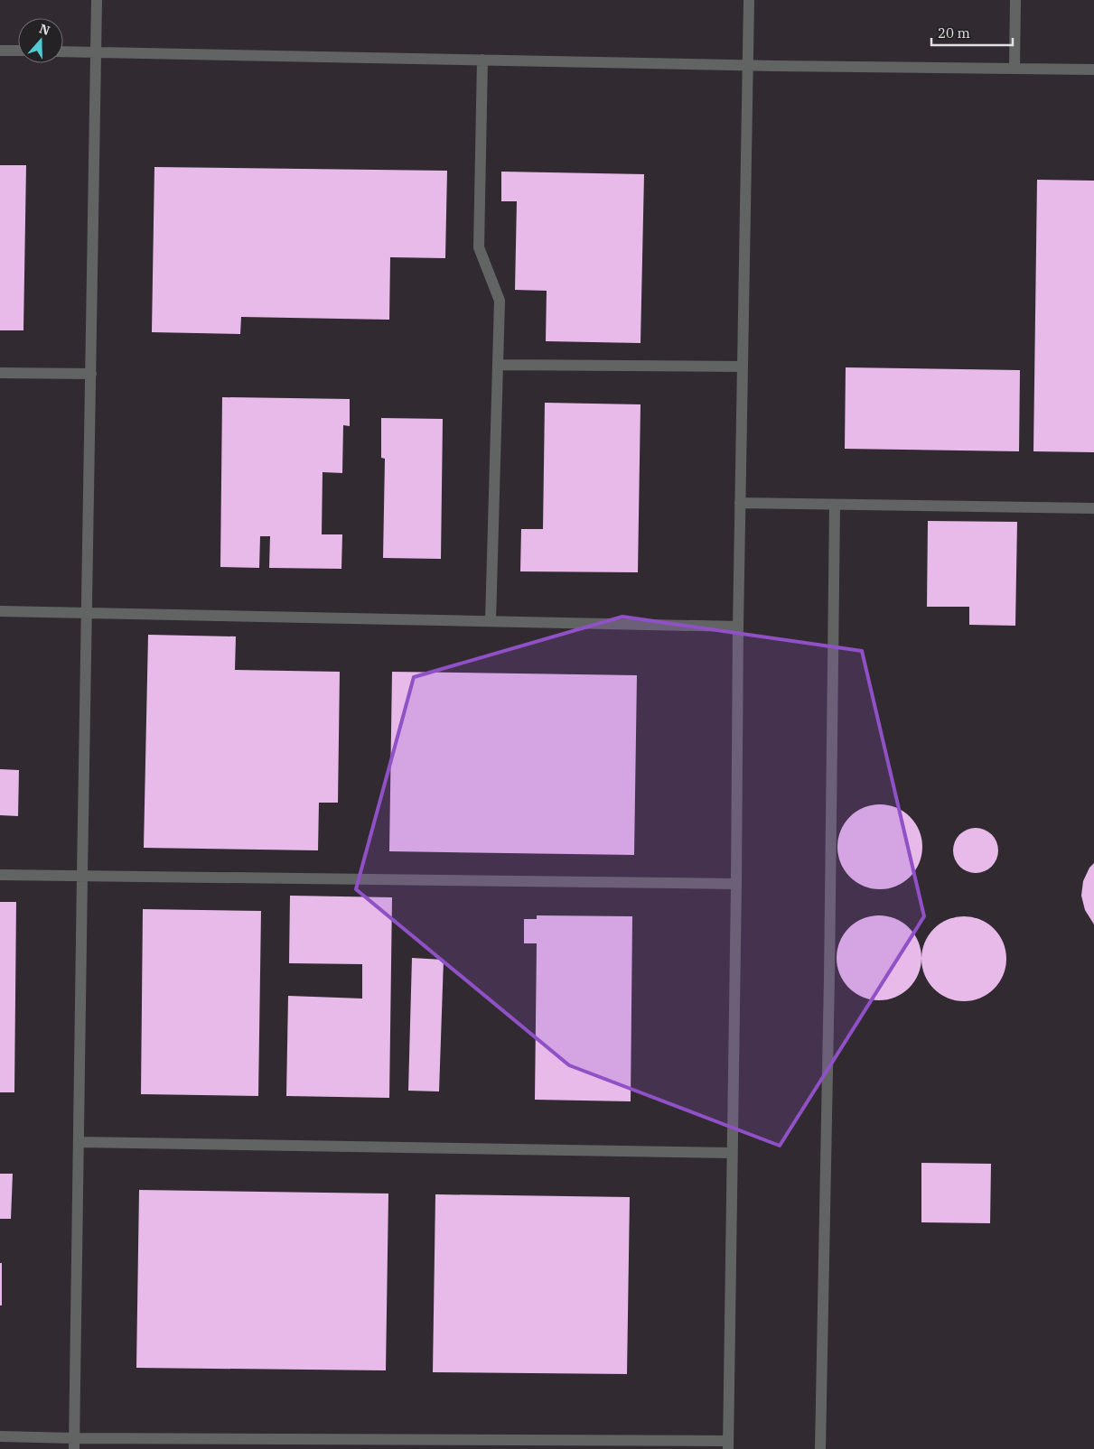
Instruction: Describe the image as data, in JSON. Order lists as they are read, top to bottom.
{
  "scale_bar": "20 m",
  "north": "top"
}
